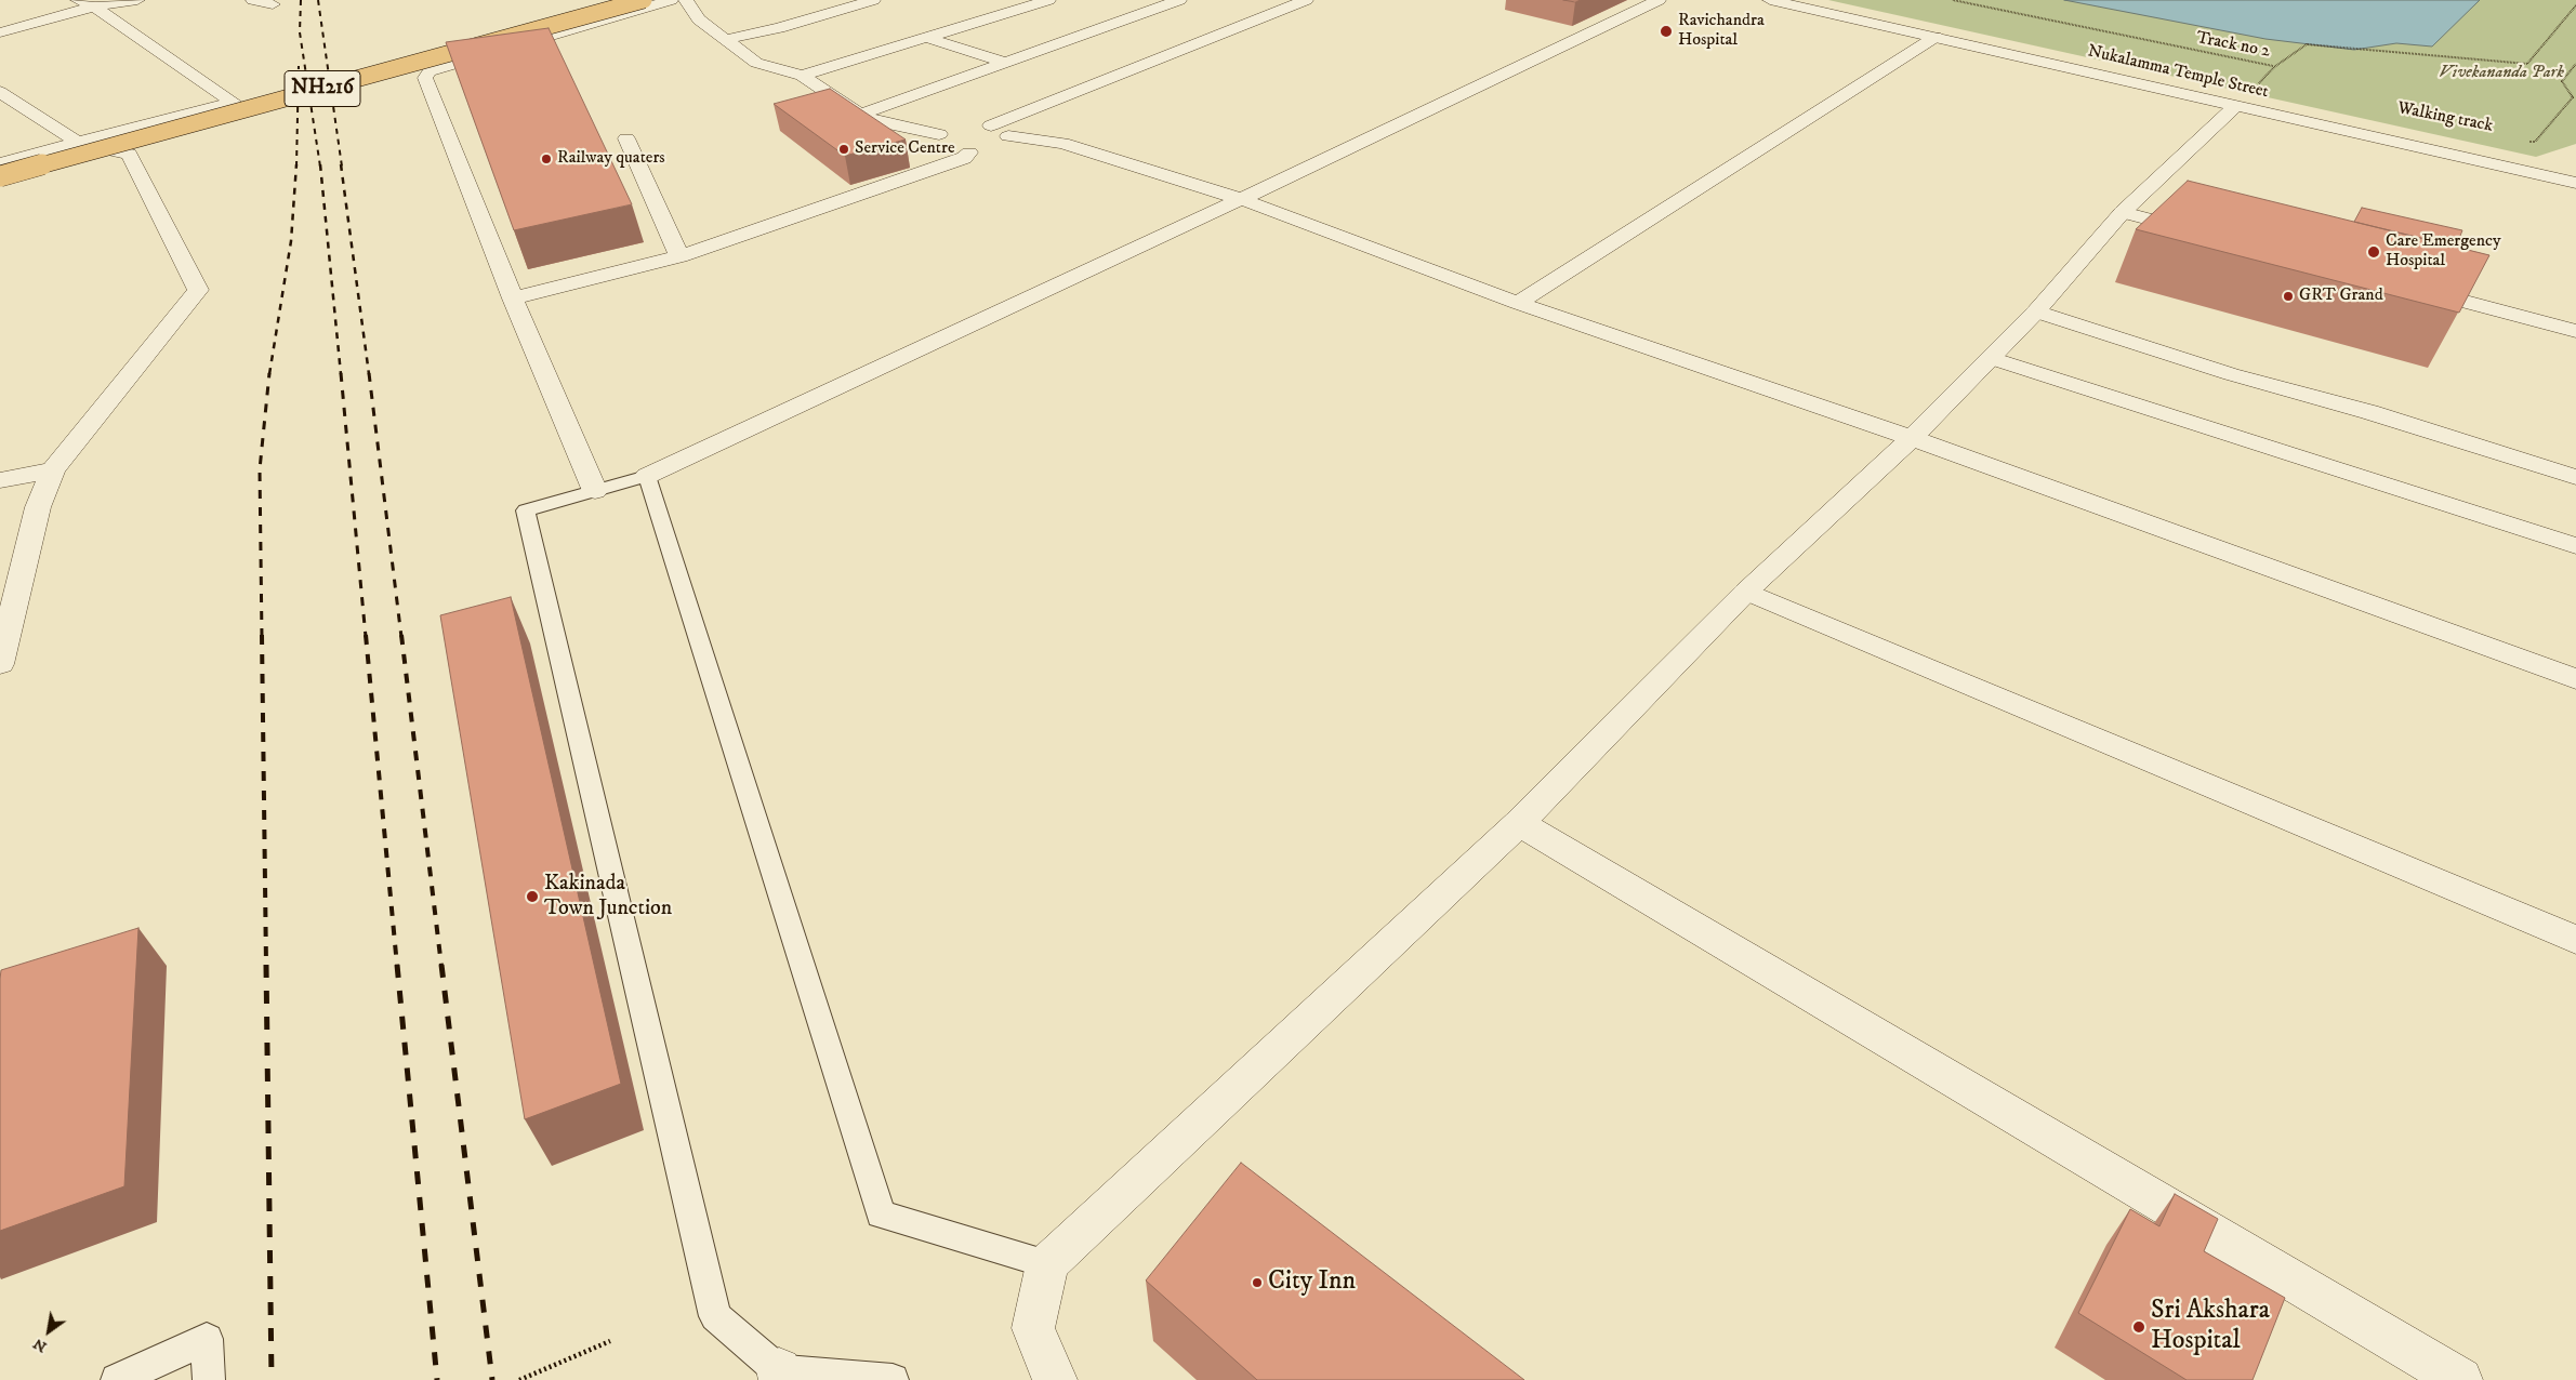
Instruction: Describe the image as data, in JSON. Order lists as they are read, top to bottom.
{
  "streets": {
    "highway": ["NH216"],
    "street": ["Nukalamma Temple Street"],
    "path": ["Track no 2"]
  },
  "parks": ["Vivekananda Park"],
  "places": [
    "Ravichandra Hospital",
    "Service Centre",
    "Railway quaters",
    "Care Emergency Hospital",
    "GRT Grand",
    "Kakinada Town Junction",
    "City Inn",
    "Sri Akshara Hospital"
  ],
  "north": "bottom left"
}
